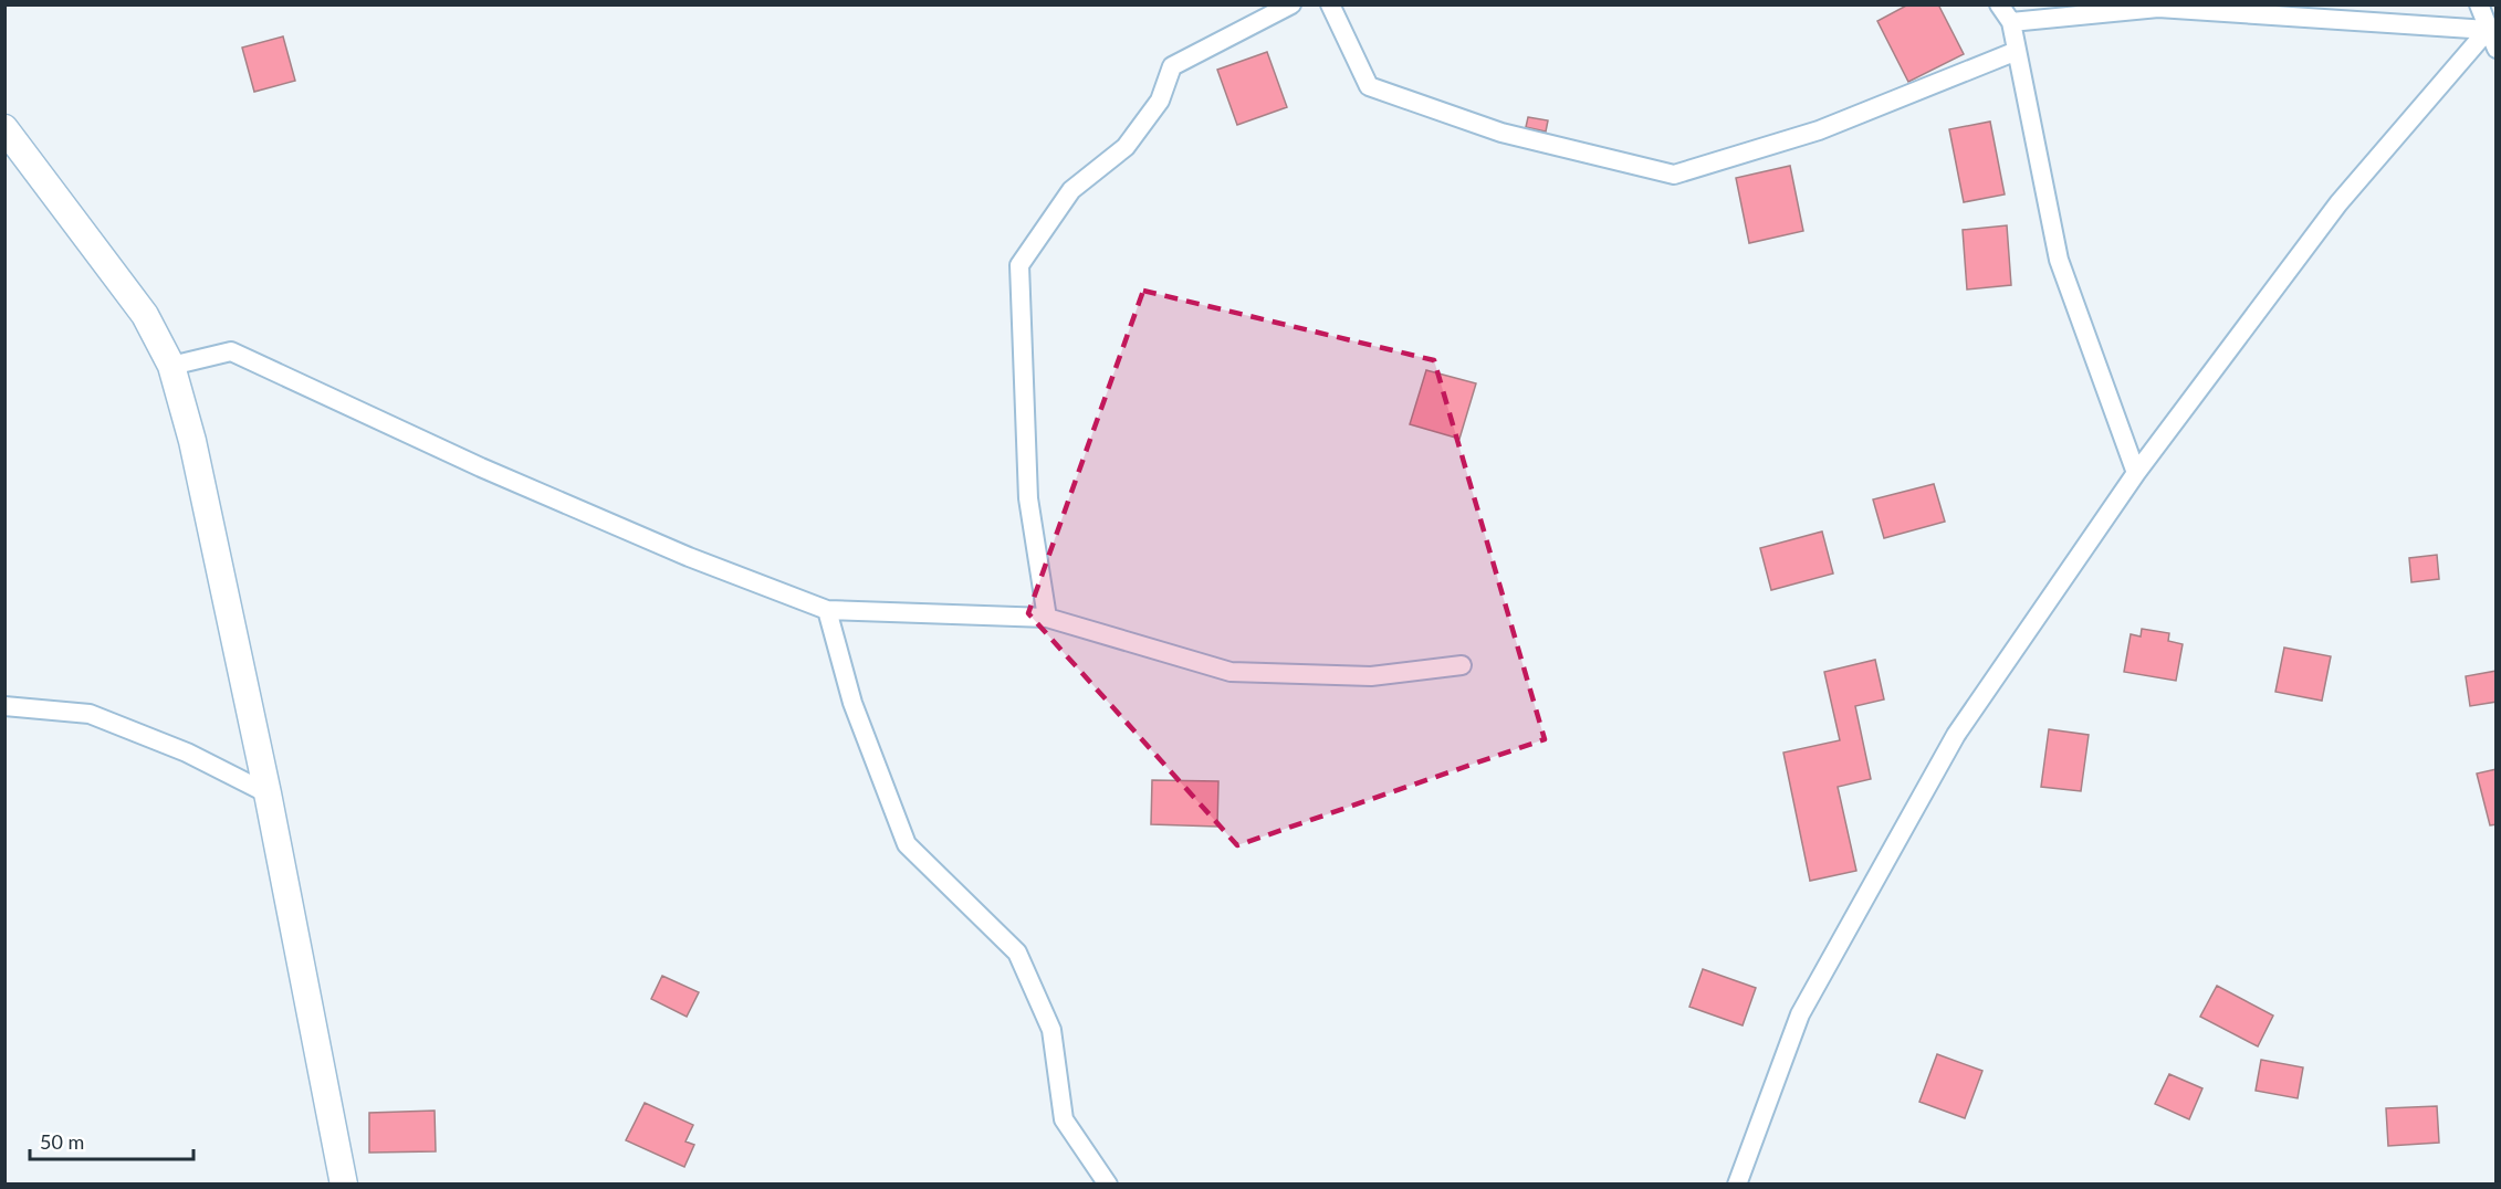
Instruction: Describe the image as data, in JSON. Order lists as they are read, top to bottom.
{
  "scale_bar": "50 m"
}
